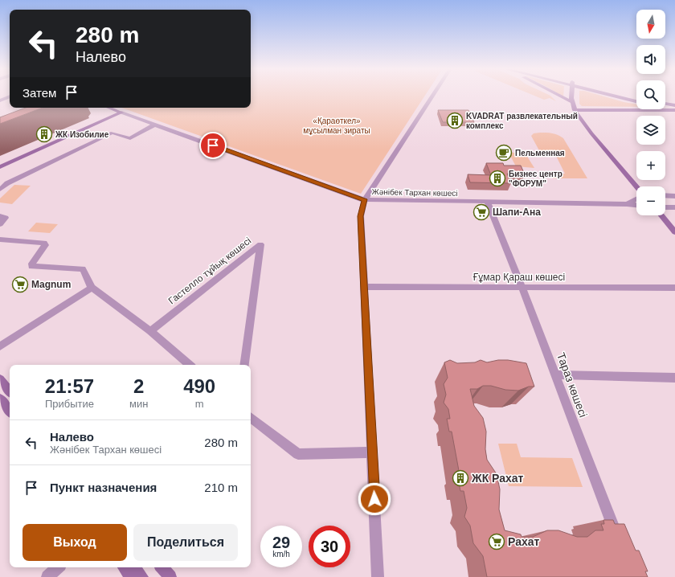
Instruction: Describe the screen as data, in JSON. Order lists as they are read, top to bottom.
{
  "streets": {
    "main road": ["Жәнібек Тархан көшесі"],
    "street": ["Гастелло тұйық көшесі", "Ғұмар Қараш көшесі", "Тараз көшесі"]
  },
  "crossings": [
    ["Жәнібек Тархан көшесі", "Тараз көшесі"],
    ["Ғұмар Қараш көшесі", "Тараз көшесі"]
  ],
  "parks": ["«Қараөткел» мұсылман зираты"],
  "places": {
    "building": [
      "KVADRAT развлекательный комплекс",
      "ЖК Изобилие",
      "Бизнес центр \"ФОРУМ\"",
      "ЖК Рахат"
    ],
    "cafe": ["Пельменная"],
    "supermarket": ["Шапи-Ана", "Magnum", "Рахат"]
  },
  "north": "bottom",
  "page": {
    "map_buttons": ["+", "−"],
    "turn": ["280 m", "Налево"],
    "then": "Затем",
    "eta": [
      "21:57",
      "Прибытие",
      "2",
      "мин",
      "490",
      "m"
    ],
    "list": [
      {
        "name": "Налево",
        "note": "Жәнібек Тархан көшесі",
        "value": "280 m"
      },
      {
        "name": "Пункт назначения",
        "value": "210 m"
      }
    ],
    "buttons": ["Выход", "Поделиться"],
    "speed": "29 km/h",
    "limit": "30"
  }
}
